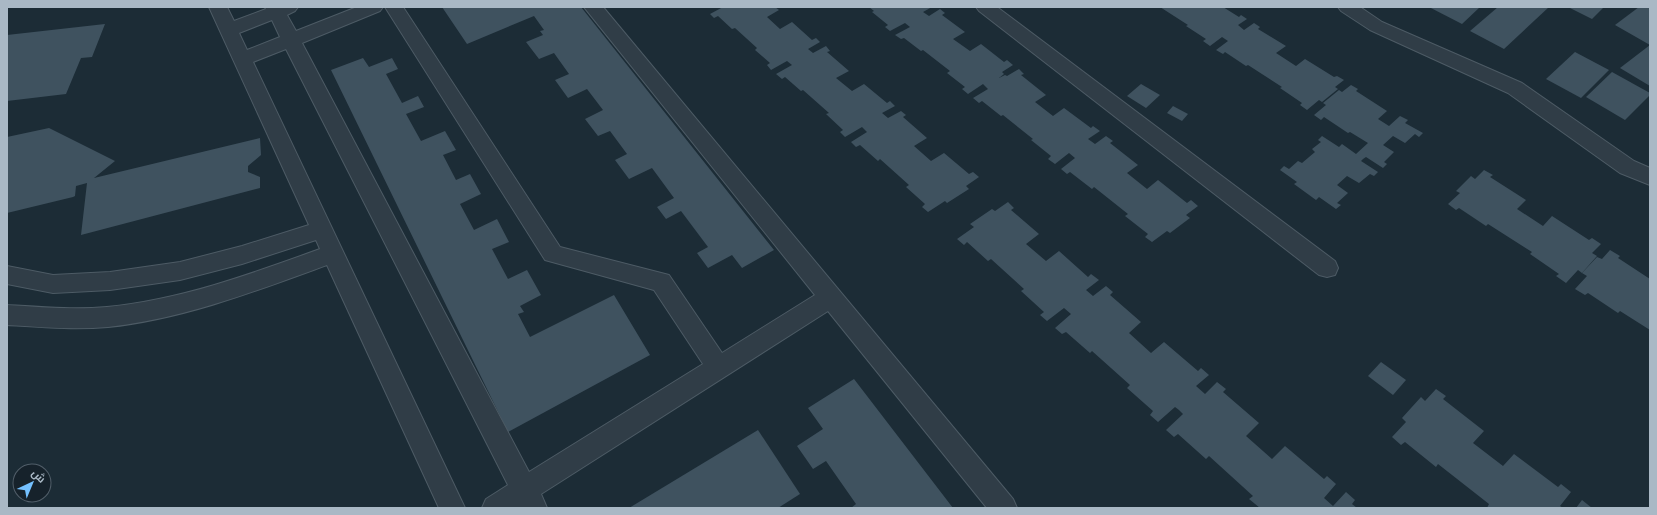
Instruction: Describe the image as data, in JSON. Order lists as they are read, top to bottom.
{
  "north": "top right"
}
